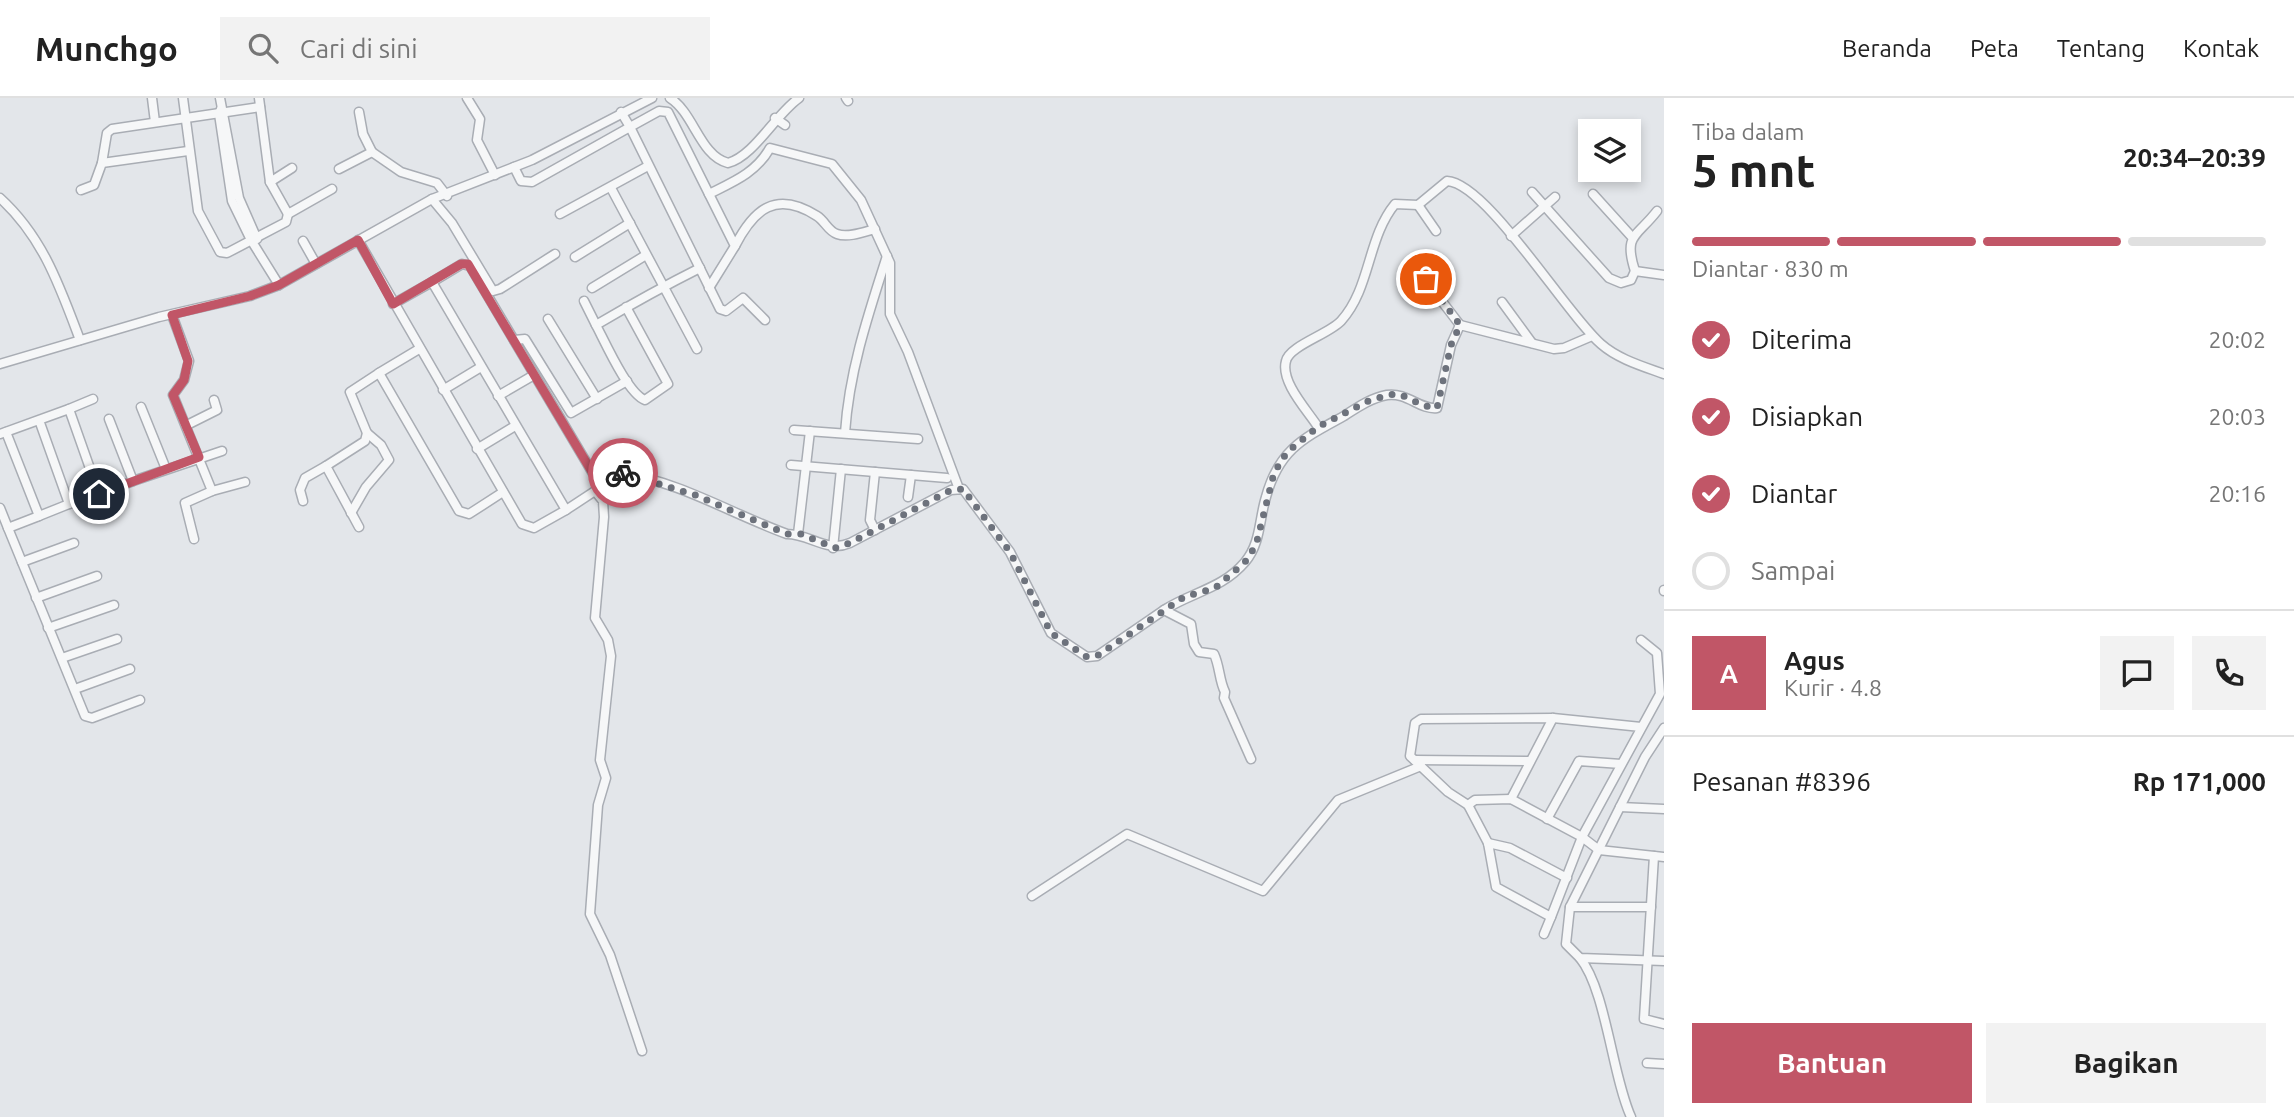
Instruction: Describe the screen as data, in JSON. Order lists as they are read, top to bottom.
{
  "page": {
    "header": "Munchgo",
    "search": "Cari di sini",
    "nav": [
      "Beranda",
      "Peta",
      "Tentang",
      "Kontak"
    ],
    "heading": ["5 mnt", "Tiba dalam", "20:34–20:39"],
    "panel": [
      "Agus",
      "Kurir · 4.8",
      "Pesanan #8396",
      "Rp 171,000"
    ],
    "bar": "Diantar · 830 m",
    "list": [
      ["Diterima", "20:02"],
      ["Disiapkan", "20:03"],
      ["Diantar", "20:16"],
      "Sampai"
    ],
    "round": "A",
    "buttons": ["Bantuan", "Bagikan"]
  }
}
